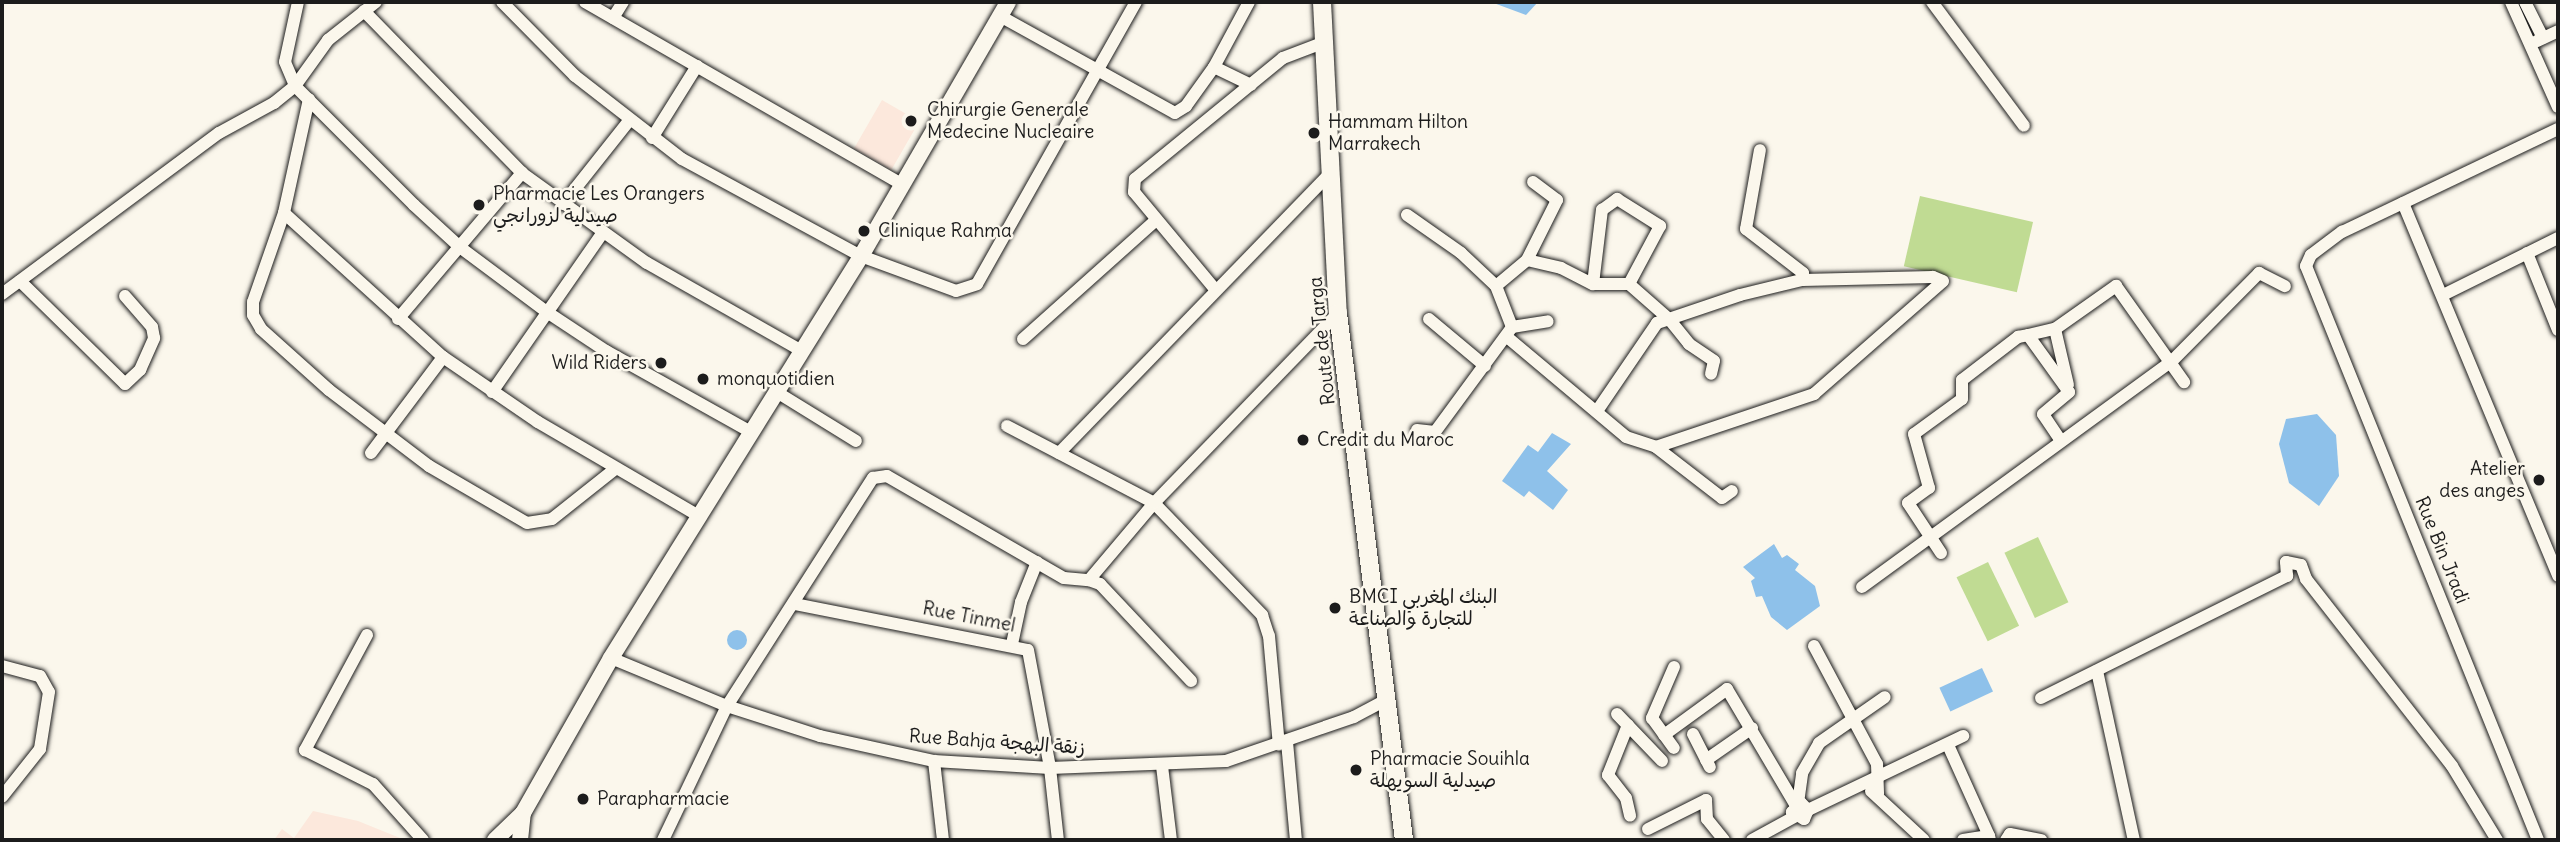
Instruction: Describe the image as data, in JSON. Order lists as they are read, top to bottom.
{
  "streets": {
    "main road": ["Route de Targa"],
    "street": ["Rue Bin Jradi", "Rue Tinmel", "Rue Bahja زنقة البهجة"]
  },
  "crossings": [
    ["Route de Targa", "Rue Bahja زنقة البهجة"],
    ["Rue Tinmel", "Rue Bahja زنقة البهجة"]
  ],
  "places": [
    "Chirurgie Generale Medecine Nucleaire",
    "Hammam Hilton Marrakech",
    "Pharmacie Les Orangers صيدلية لزورانجي",
    "Clinique Rahma",
    "Wild Riders",
    "monquotidien",
    "Credit du Maroc",
    "Atelier des anges",
    "BMCI البنك المغربي للتجارة والصناعة",
    "Pharmacie Souihla صيدلية السويهلة",
    "Parapharmacie"
  ]
}
